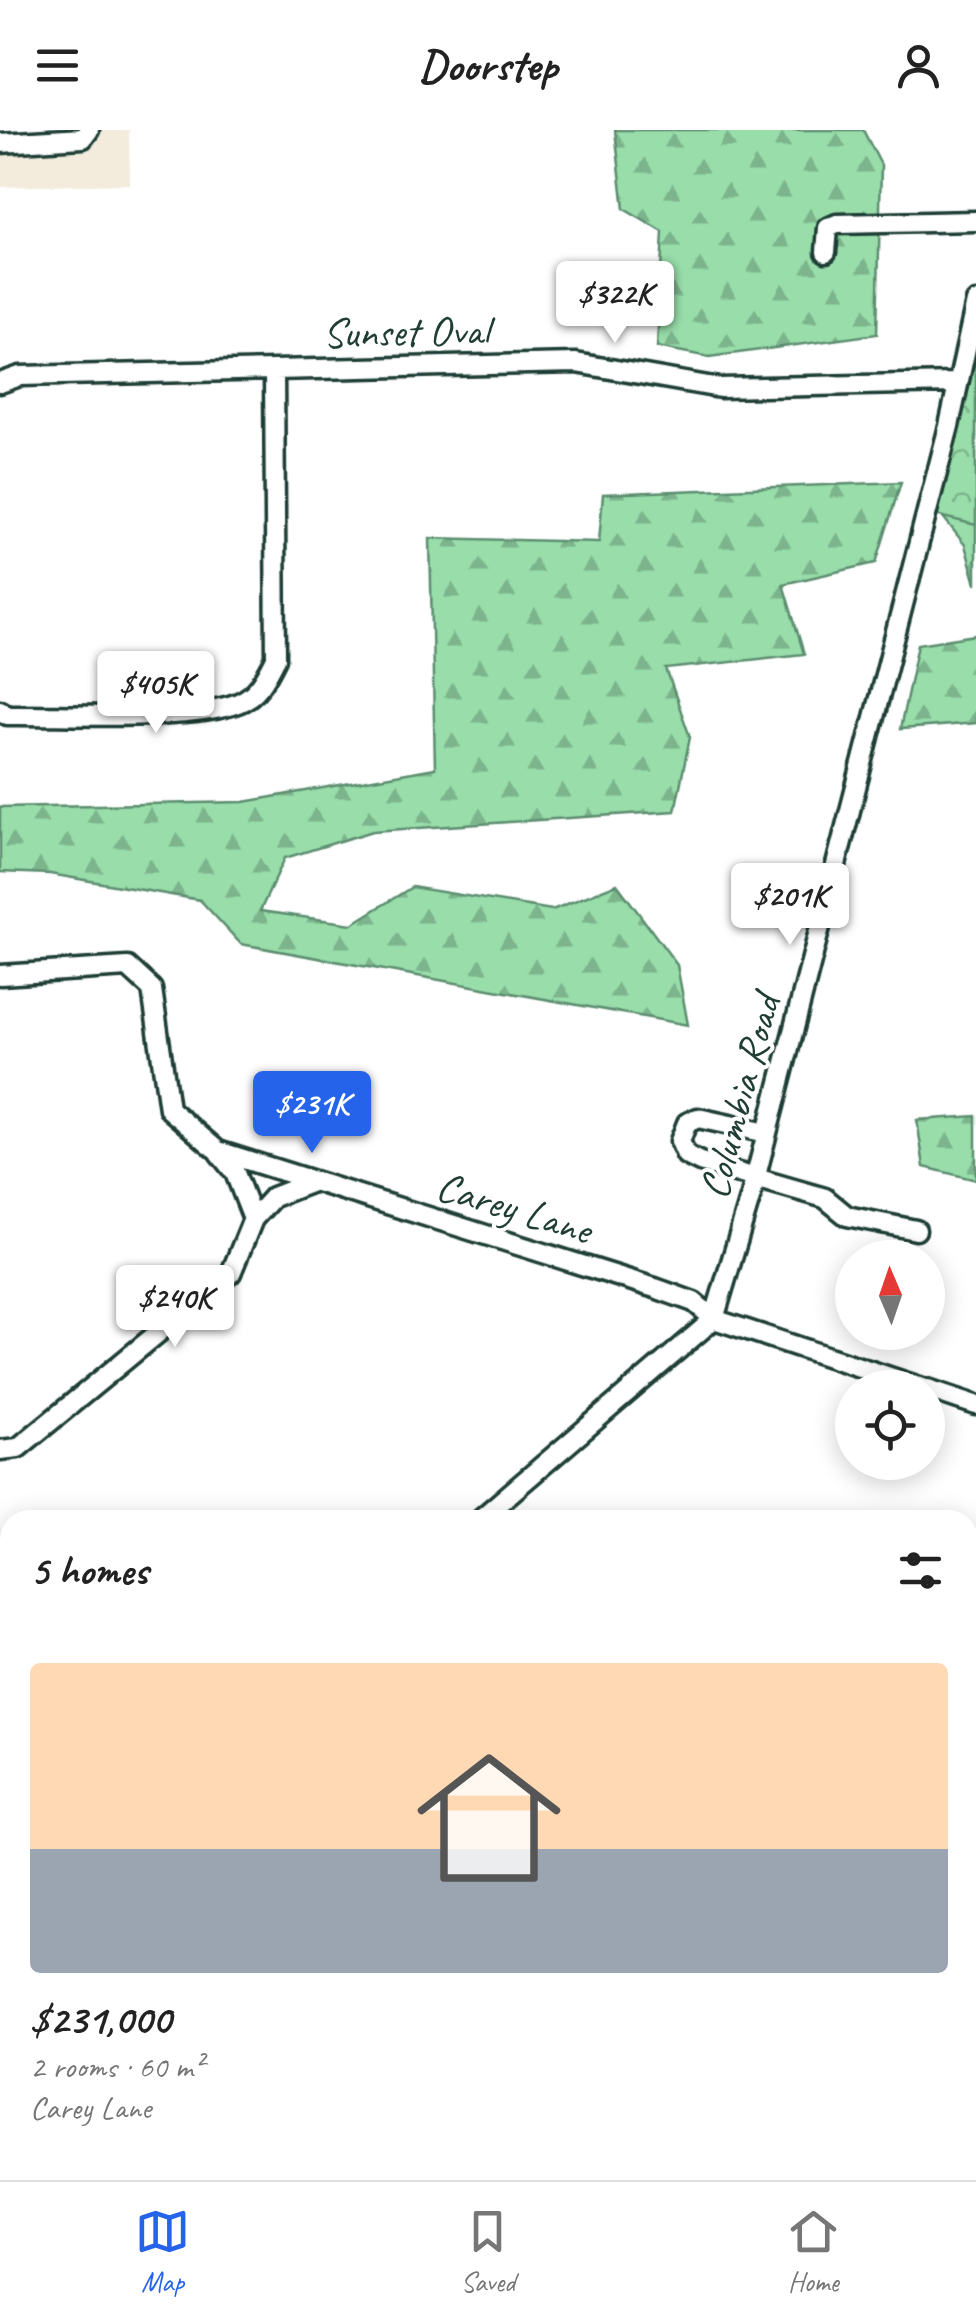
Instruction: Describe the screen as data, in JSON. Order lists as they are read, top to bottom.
{
  "streets": {
    "street": ["Sunset Oval", "Columbia Road", "Carey Lane"]
  },
  "crossings": [
    ["Sunset Oval", "Columbia Road"],
    ["Columbia Road", "Carey Lane"]
  ],
  "north": "top",
  "page": {
    "header": "Doorstep",
    "price": [
      "$322K",
      "$405K",
      "$201K",
      "$231K",
      "$240K"
    ],
    "heading": "5 homes",
    "list": [
      {
        "name": "$231,000",
        "note": "2 rooms · 60 m² · Carey Lane"
      }
    ],
    "tabs": ["Map", "Saved", "Home"]
  }
}
